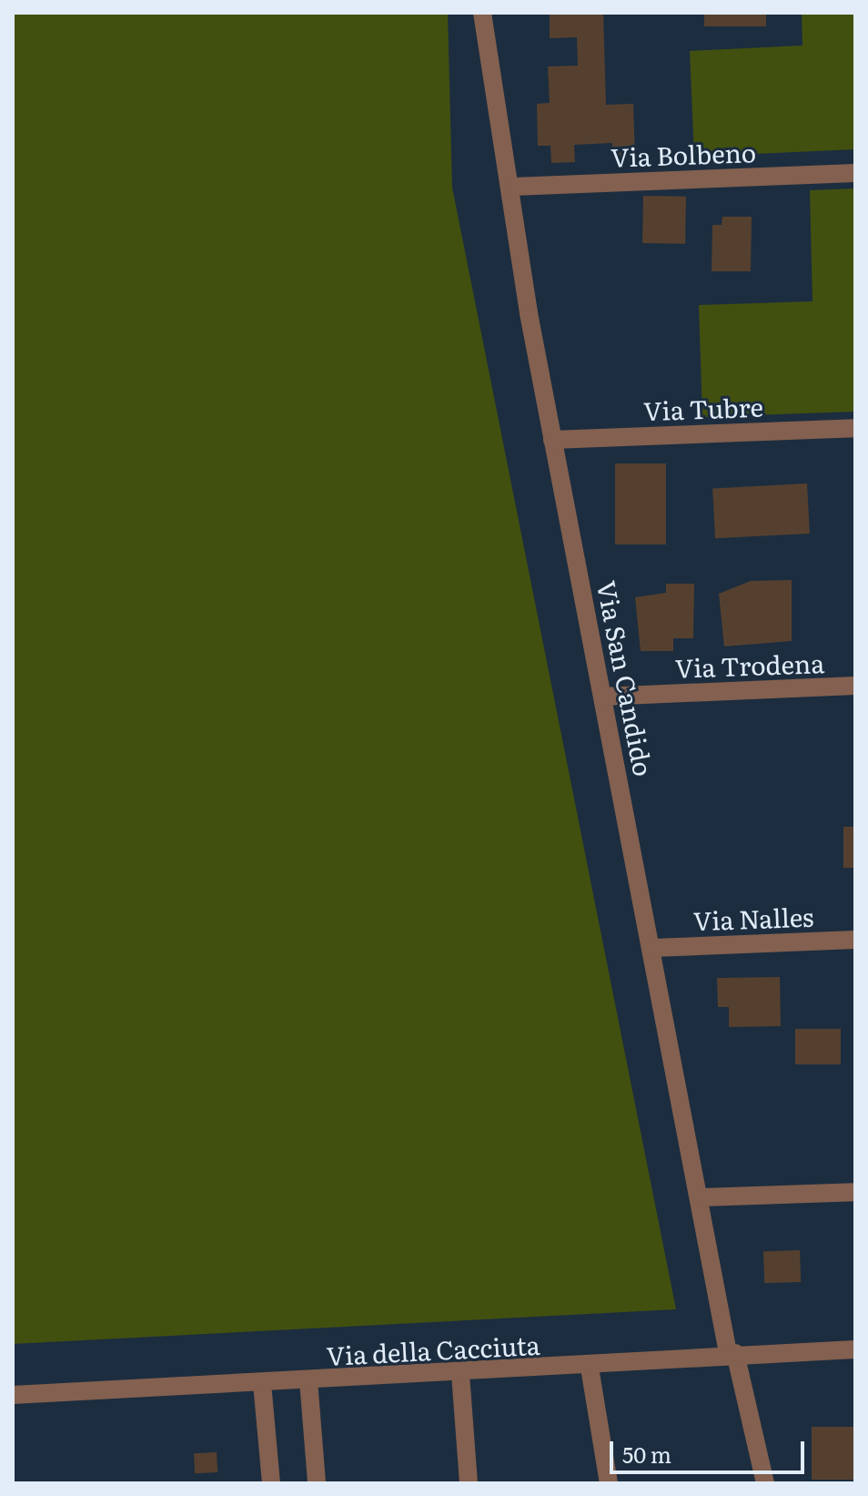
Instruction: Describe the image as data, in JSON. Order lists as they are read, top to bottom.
{
  "streets": {
    "street": [
      "Via Bolbeno",
      "Via Tubre",
      "Via Trodena",
      "Via San Candido",
      "Via Nalles",
      "Via della Cacciuta"
    ]
  },
  "crossings": [
    ["Via Bolbeno", "Via San Candido"],
    ["Via Tubre", "Via San Candido"],
    ["Via Trodena", "Via San Candido"],
    ["Via San Candido", "Via Nalles"],
    ["Via San Candido", "Via della Cacciuta"]
  ],
  "scale_bar": "50 m"
}
